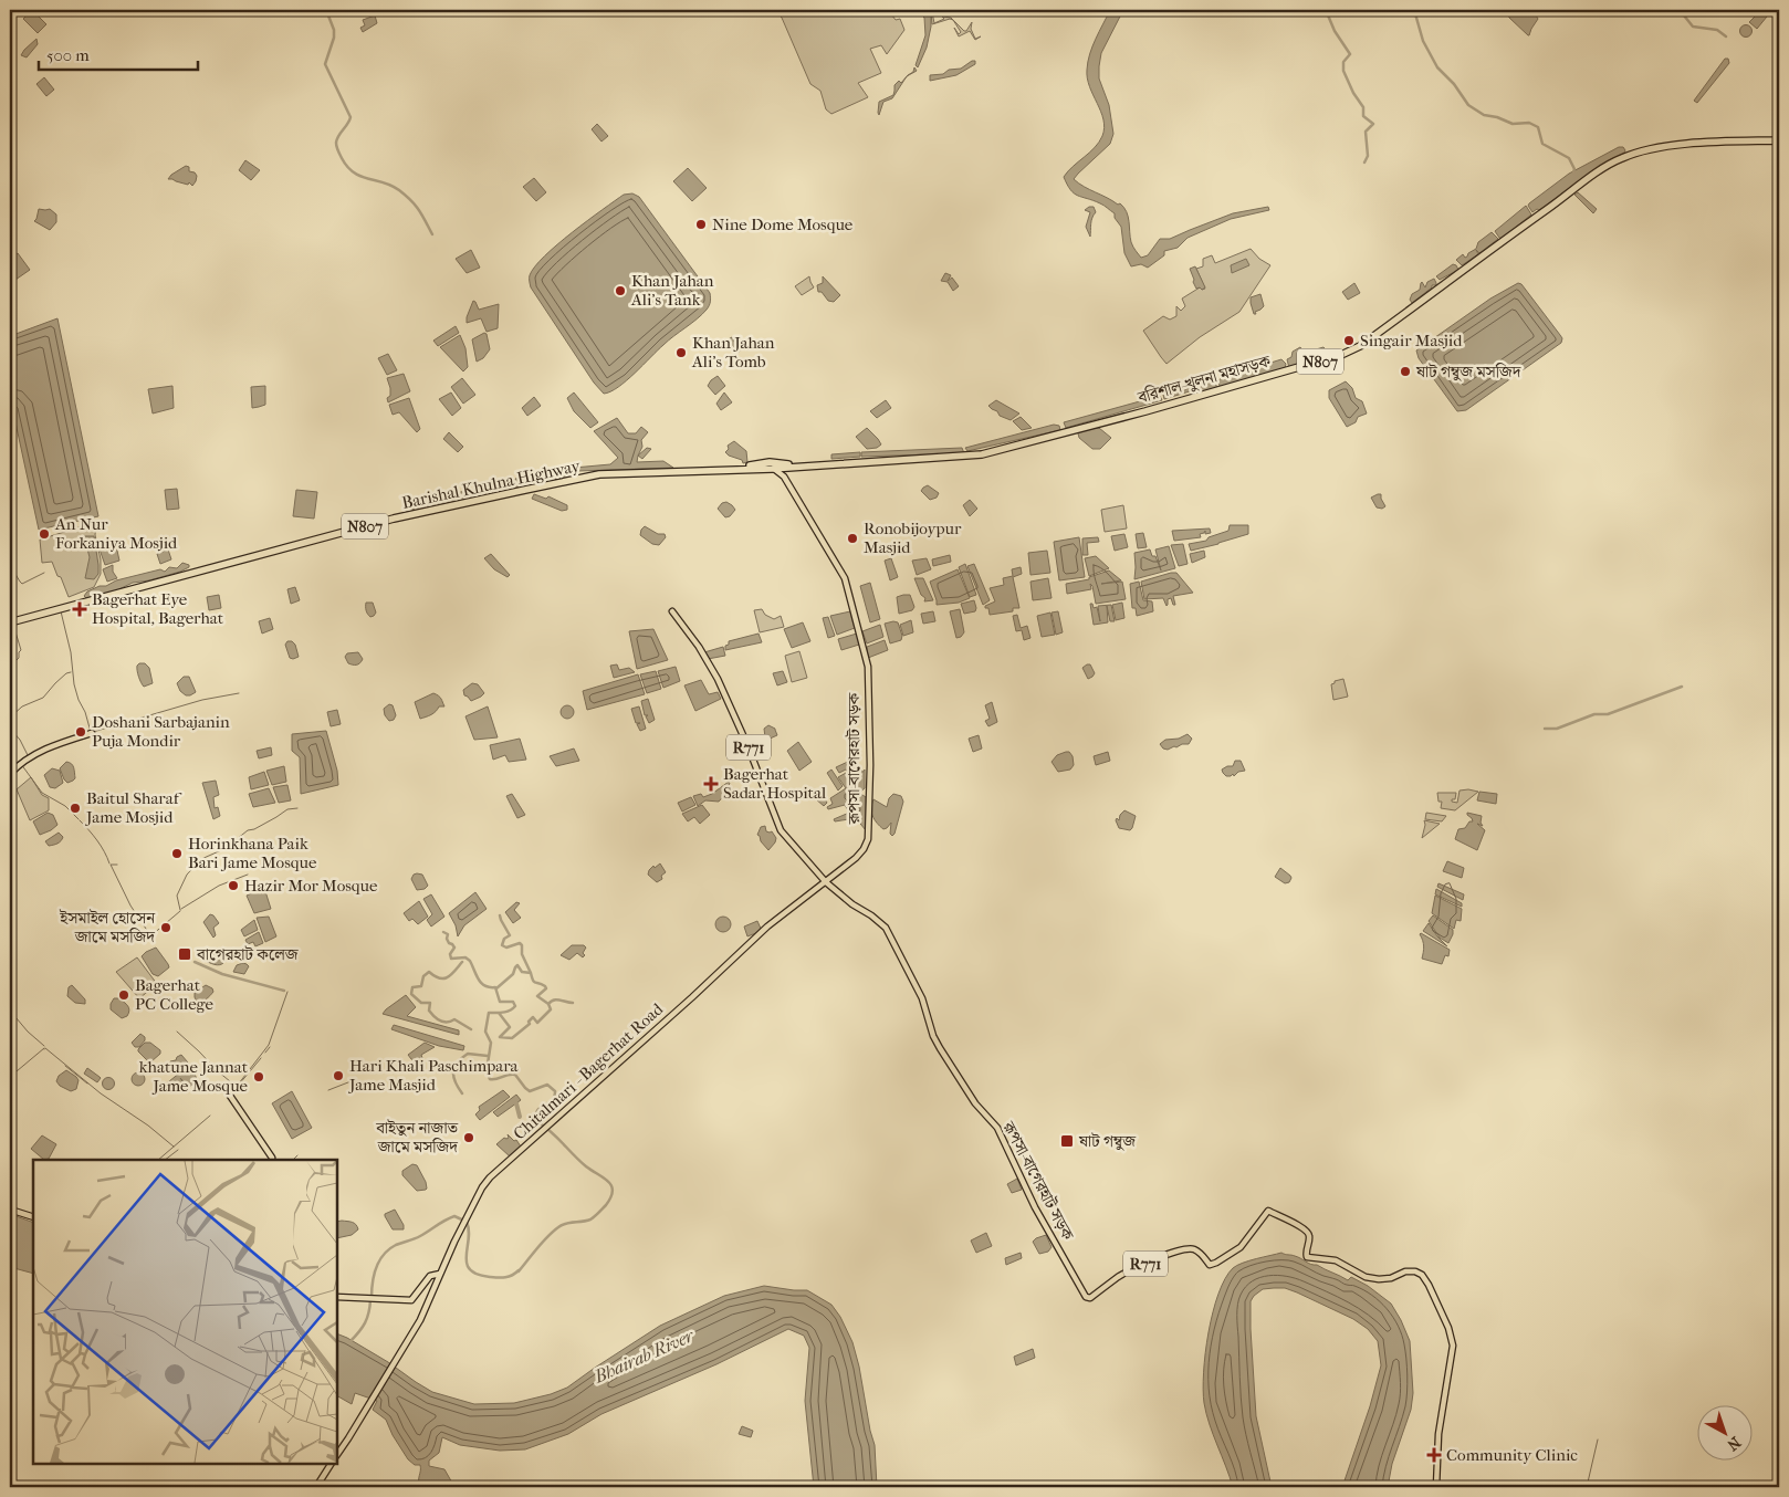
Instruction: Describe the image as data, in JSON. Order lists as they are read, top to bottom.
{
  "streets": {
    "highway": ["N807", "বরিশাল-খুলনা মহাসড়ক", "Barishal Khulna Highway"],
    "main road": ["R771", "রূপসা-বাগেরহাট সড়ক", "Chitalmari - Bagerhat Road"]
  },
  "crossings": [
    ["বরিশাল-খুলনা মহাসড়ক", "Barishal Khulna Highway"],
    ["বরিশাল-খুলনা মহাসড়ক", "রূপসা-বাগেরহাট সড়ক"],
    ["R771", "রূপসা-বাগেরহাট সড়ক"],
    ["R771", "Chitalmari - Bagerhat Road"],
    ["রূপসা-বাগেরহাট সড়ক", "Chitalmari - Bagerhat Road"]
  ],
  "water": ["Bhairab River"],
  "places": {
    "other": [
      "Nine Dome Mosque",
      "Khan Jahan Ali's Tank",
      "Singair Masjid",
      "Khan Jahan Ali's Tomb",
      "ষাট গম্বুজ মসজিদ",
      "An Nur Forkaniya Mosjid",
      "Ronobijoypur Masjid",
      "Doshani Sarbajanin Puja Mondir",
      "Baitul Sharaf Jame Mosjid",
      "Horinkhana Paik Bari Jame Mosque",
      "Hazir Mor Mosque",
      "ইসমাইল হোসেন জামে মসজিদ",
      "Bagerhat PC College",
      "Hari Khali Paschimpara Jame Masjid",
      "khatune Jannat Jame Mosque",
      "বাইতুন নাজাত জামে মসজিদ"
    ],
    "health": ["Bagerhat Eye Hospital, Bagerhat", "Bagerhat Sadar Hospital", "Community Clinic"],
    "transit": ["বাগেরহাট কলেজ", "ষাট গম্বুজ"]
  },
  "scale_bar": "500 m",
  "north": "bottom right"
}
